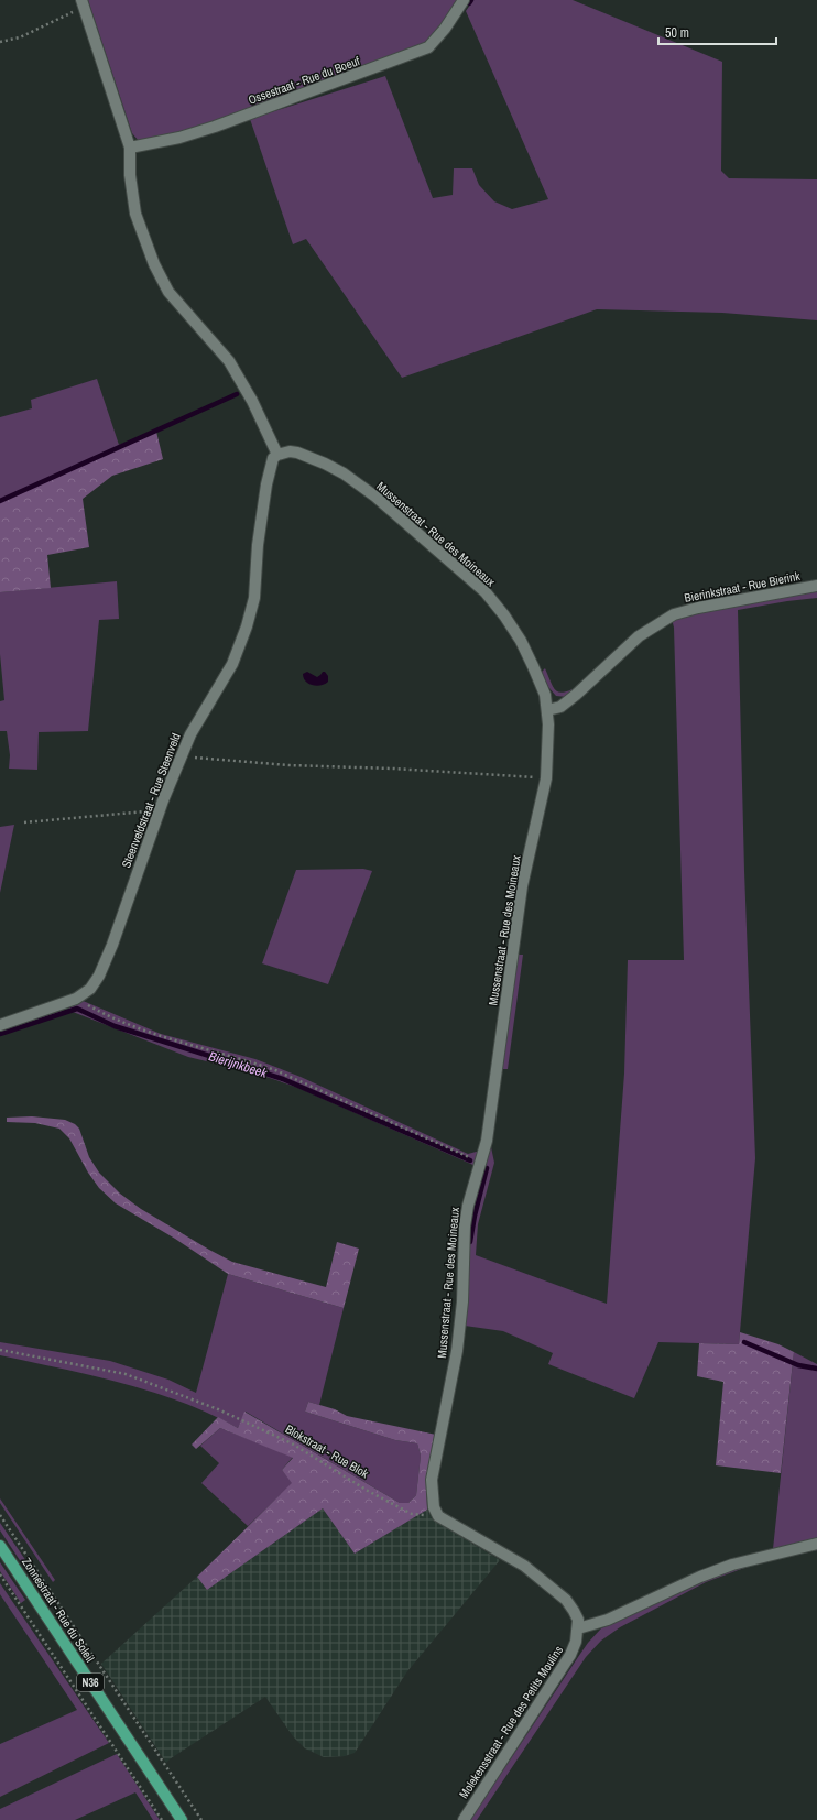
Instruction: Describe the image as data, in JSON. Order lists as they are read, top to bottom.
{
  "streets": {
    "main road": ["Zonnestraat - Rue du Soleil", "N36"],
    "street": [
      "Ossestraat - Rue du Boeuf",
      "Mussenstraat - Rue des Moineaux",
      "Bierinkstraat - Rue Bierink",
      "Steenveldstraat - Rue Steenveld",
      "Molekensstraat - Rue des Petits Moulins"
    ],
    "path": ["Blokstraat - Rue Blok"]
  },
  "crossings": [
    ["Mussenstraat - Rue des Moineaux", "Bierinkstraat - Rue Bierink"],
    ["Mussenstraat - Rue des Moineaux", "Steenveldstraat - Rue Steenveld"],
    ["Mussenstraat - Rue des Moineaux", "Blokstraat - Rue Blok"]
  ],
  "water": ["Bierijnkbeek"],
  "scale_bar": "50 m"
}
